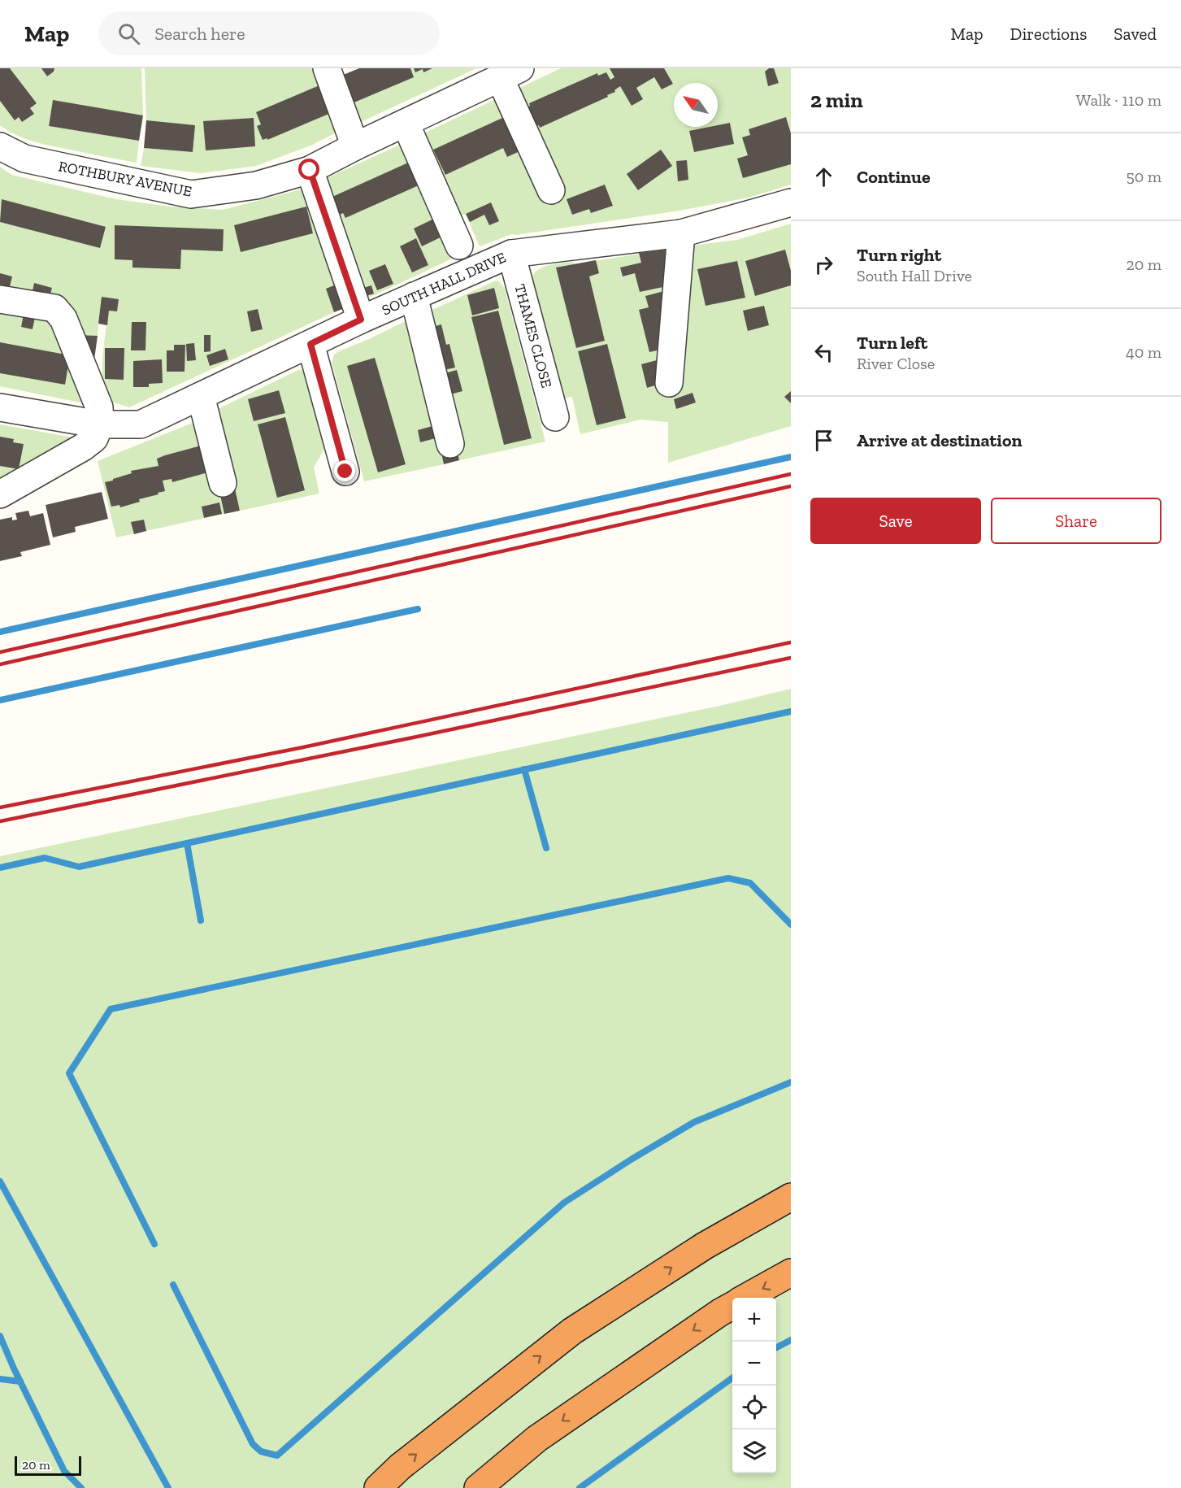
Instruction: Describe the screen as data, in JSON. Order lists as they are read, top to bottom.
{
  "streets": {
    "street": ["ROTHBURY AVENUE", "SOUTH HALL DRIVE", "THAMES CLOSE"]
  },
  "crossings": [
    ["SOUTH HALL DRIVE", "THAMES CLOSE"]
  ],
  "scale_bar": "20 m",
  "north": "top left",
  "page": {
    "header": "Map",
    "search": "Search here",
    "nav": ["Map", "Directions", "Saved"],
    "heading": ["2 min", "Walk · 110 m"],
    "list": [
      ["Continue", "50 m"],
      ["Turn right", "South Hall Drive", "20 m"],
      ["Turn left", "River Close", "40 m"],
      "Arrive at destination"
    ],
    "buttons": ["Save", "Share"],
    "map_buttons": ["+", "−"],
    "scale": "20 m"
  }
}
